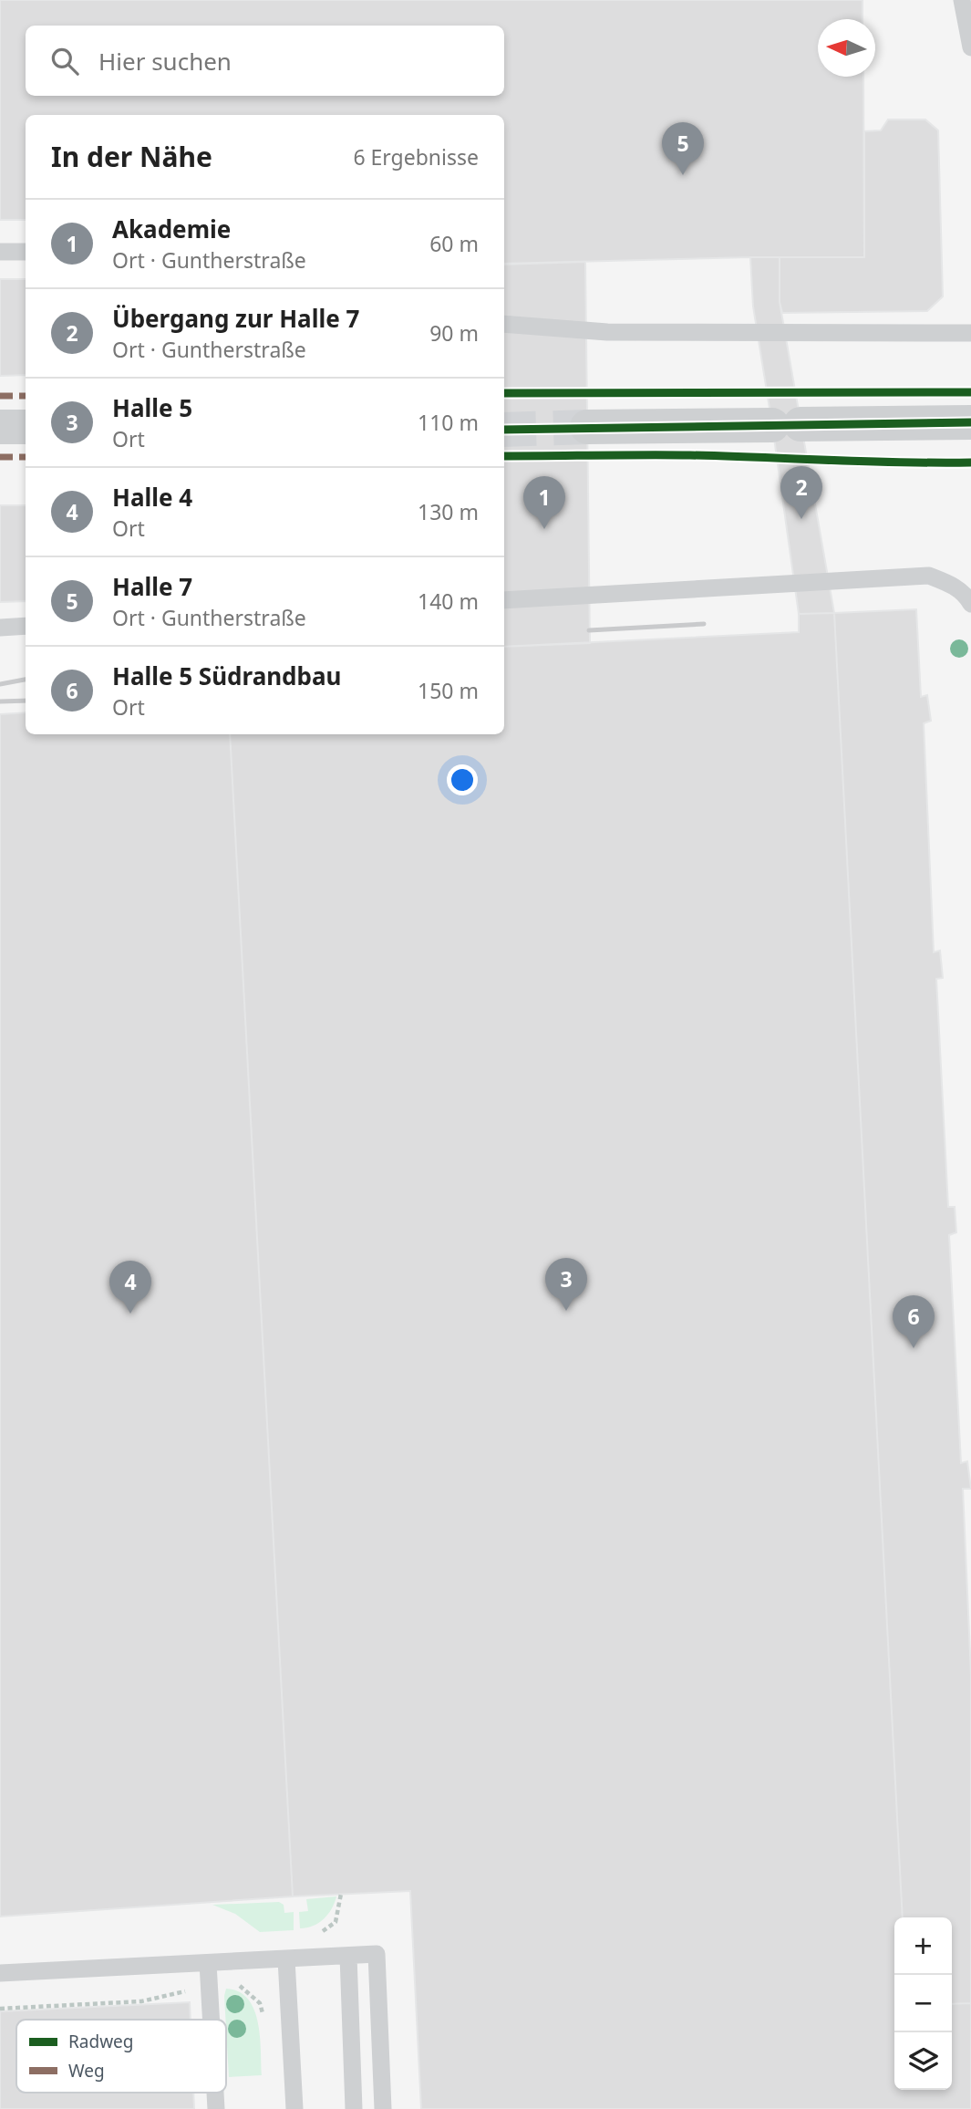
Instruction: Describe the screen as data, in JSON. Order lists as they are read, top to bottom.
{
  "legend": ["Radweg", "Weg"],
  "north": "left",
  "page": {
    "search": "Hier suchen",
    "heading": ["In der Nähe", "6 Ergebnisse"],
    "pins": [
      "5",
      "2",
      "1",
      "3",
      "4",
      "6"
    ],
    "list": [
      {
        "mark": "1",
        "name": "Akademie",
        "note": "Ort · Guntherstraße",
        "value": "60 m"
      },
      {
        "mark": "2",
        "name": "Übergang zur Halle 7",
        "note": "Ort · Guntherstraße",
        "value": "90 m"
      },
      {
        "mark": "3",
        "name": "Halle 5",
        "note": "Ort",
        "value": "110 m"
      },
      {
        "mark": "4",
        "name": "Halle 4",
        "note": "Ort",
        "value": "130 m"
      },
      {
        "mark": "5",
        "name": "Halle 7",
        "note": "Ort · Guntherstraße",
        "value": "140 m"
      },
      {
        "mark": "6",
        "name": "Halle 5 Südrandbau",
        "note": "Ort",
        "value": "150 m"
      }
    ],
    "map_buttons": ["+", "−"]
  }
}
